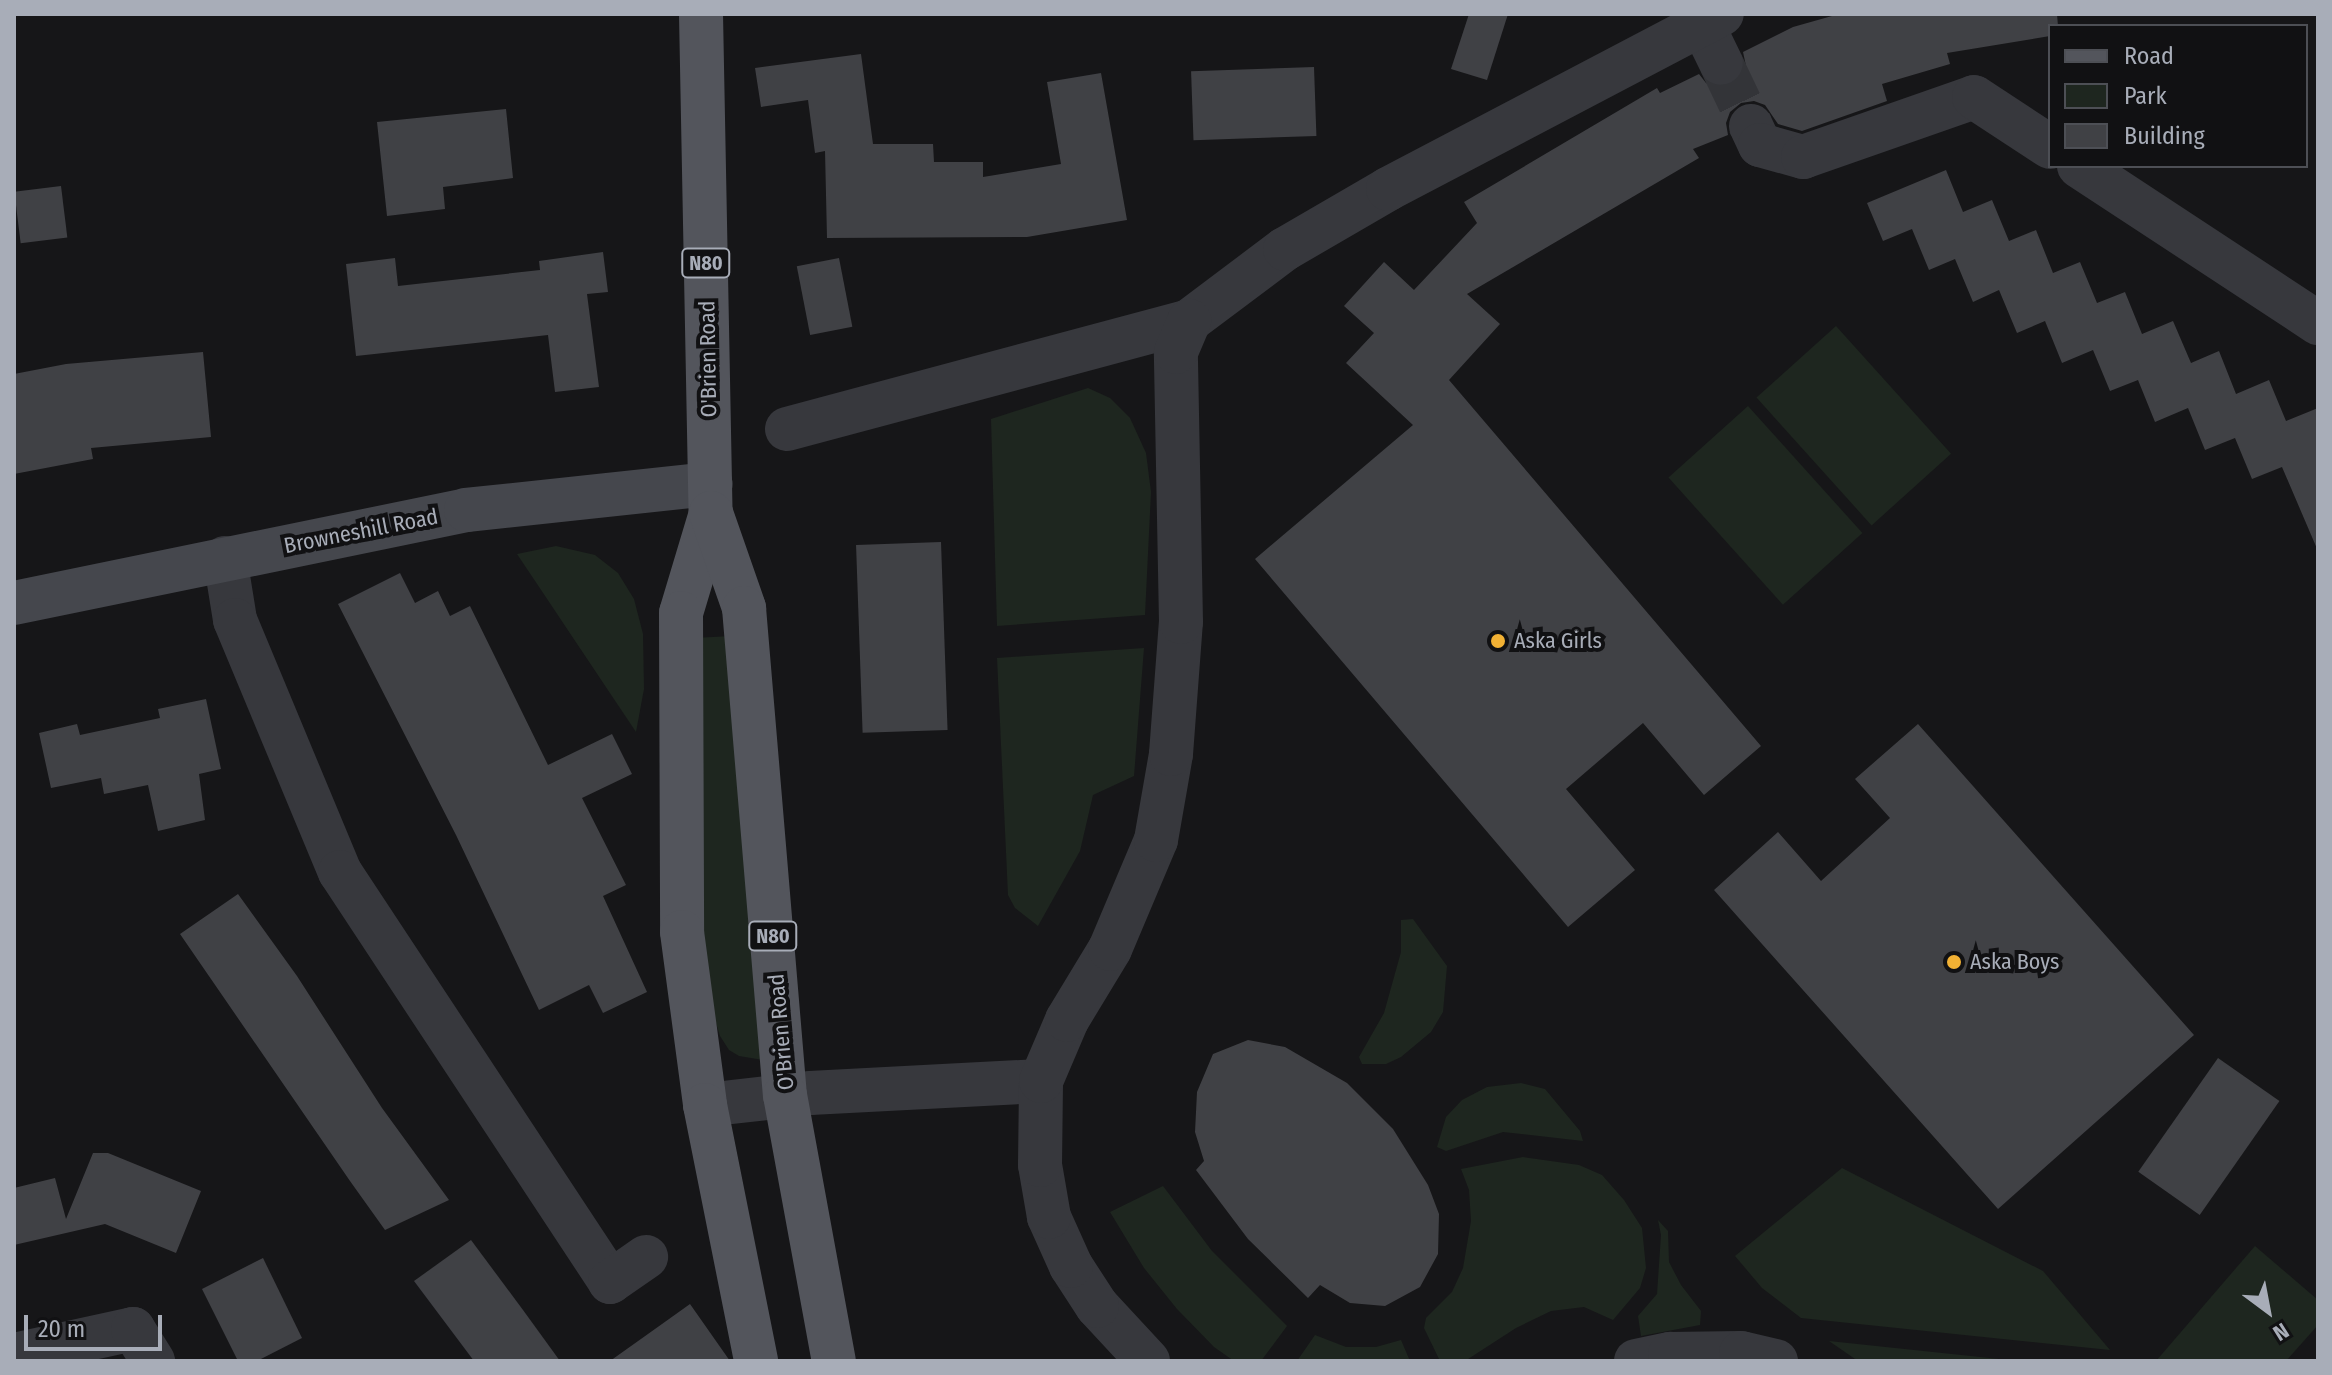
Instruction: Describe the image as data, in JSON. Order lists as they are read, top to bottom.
{
  "streets": {
    "main road": ["N80", "O'Brien Road"],
    "street": ["Browneshill Road"]
  },
  "crossings": [
    ["O'Brien Road", "Browneshill Road"]
  ],
  "places": ["Aska Girls", "Aska Boys"],
  "legend": ["Road", "Park", "Building"],
  "scale_bar": "20 m",
  "north": "bottom right"
}
